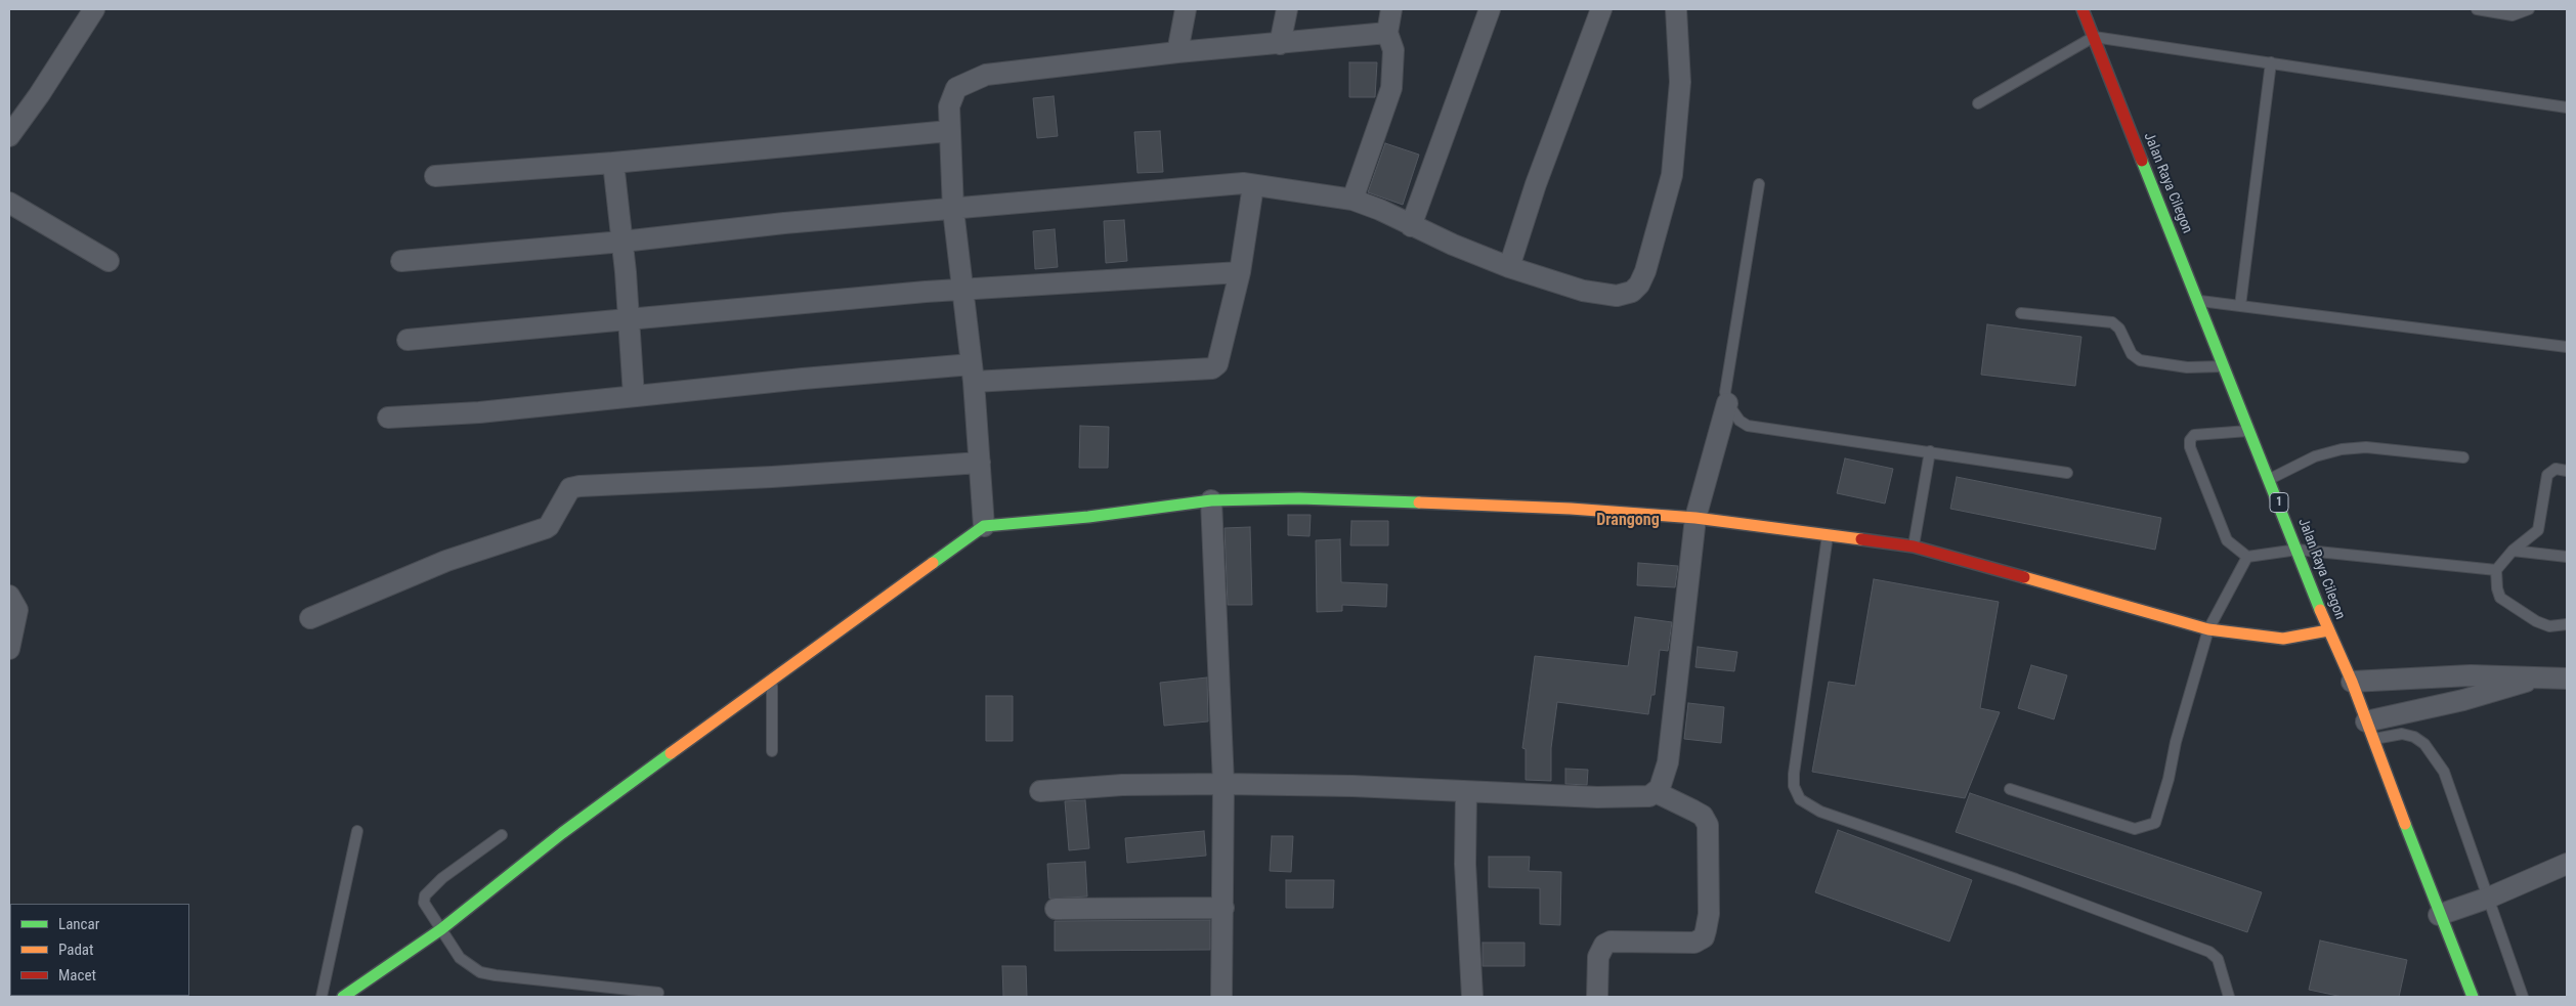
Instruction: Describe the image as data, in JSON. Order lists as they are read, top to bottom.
{
  "streets": {
    "main road": ["Jalan Raya Cilegon", "1"]
  },
  "districts": ["Drangong"],
  "legend": ["Lancar", "Padat", "Macet"]
}
